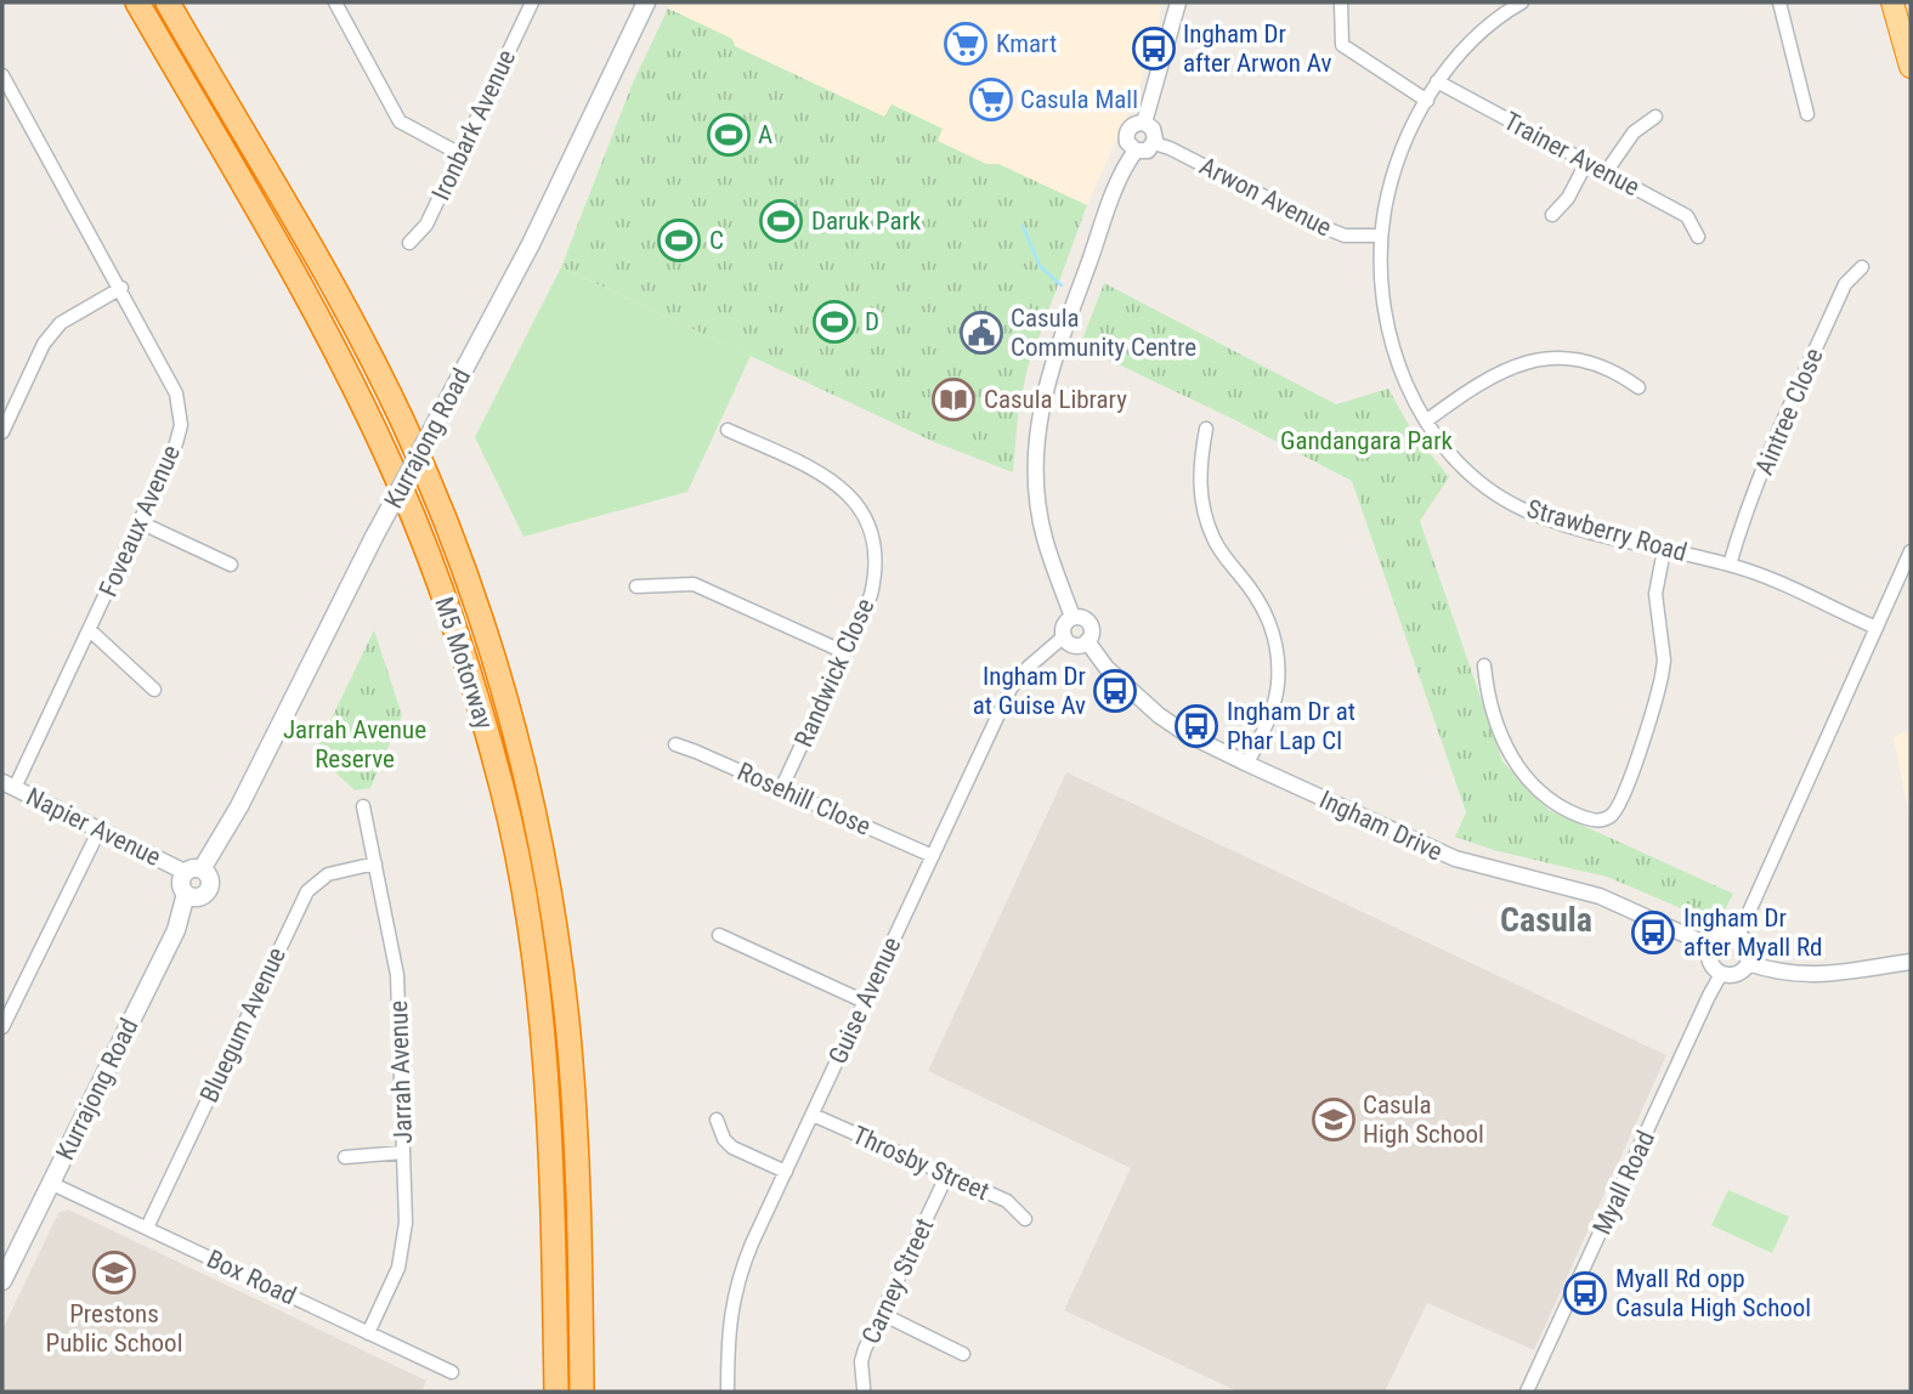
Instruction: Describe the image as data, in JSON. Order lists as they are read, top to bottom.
{
  "streets": {
    "highway": ["M5 Motorway"],
    "main road": ["Kurrajong Road"],
    "street": [
      "Ironbark Avenue",
      "Trainer Avenue",
      "Arwon Avenue",
      "Aintree Close",
      "Foveaux Avenue",
      "Strawberry Road",
      "Randwick Close",
      "Rosehill Close",
      "Ingham Drive",
      "Napier Avenue",
      "Guise Avenue",
      "Bluegum Avenue",
      "Jarrah Avenue",
      "Throsby Street",
      "Myall Road",
      "Box Road",
      "Carney Street"
    ]
  },
  "crossings": [
    ["Trainer Avenue", "Strawberry Road"],
    ["Arwon Avenue", "Strawberry Road"],
    ["Aintree Close", "Strawberry Road"],
    ["Kurrajong Road", "Napier Avenue"],
    ["Kurrajong Road", "Box Road"],
    ["Foveaux Avenue", "Napier Avenue"],
    ["Randwick Close", "Rosehill Close"],
    ["Rosehill Close", "Guise Avenue"],
    ["Ingham Drive", "Guise Avenue"],
    ["Ingham Drive", "Myall Road"],
    ["Guise Avenue", "Throsby Street"],
    ["Bluegum Avenue", "Jarrah Avenue"],
    ["Bluegum Avenue", "Box Road"],
    ["Jarrah Avenue", "Box Road"],
    ["Throsby Street", "Carney Street"]
  ],
  "districts": ["Casula"],
  "parks": ["Gandangara Park", "Jarrah Avenue Reserve"],
  "places": {
    "supermarket": ["Kmart", "Casula Mall"],
    "bus stop": [
      "Ingham Dr after Arwon Av",
      "Ingham Dr at Guise Av",
      "Ingham Dr at Phar Lap Cl",
      "Ingham Dr after Myall Rd",
      "Myall Rd opp Casula High School"
    ],
    "sports": [
      "A",
      "Daruk Park",
      "C",
      "D"
    ],
    "public building": ["Casula Community Centre"],
    "library": ["Casula Library"],
    "school or university": ["Casula High School", "Prestons Public School"]
  }
}
